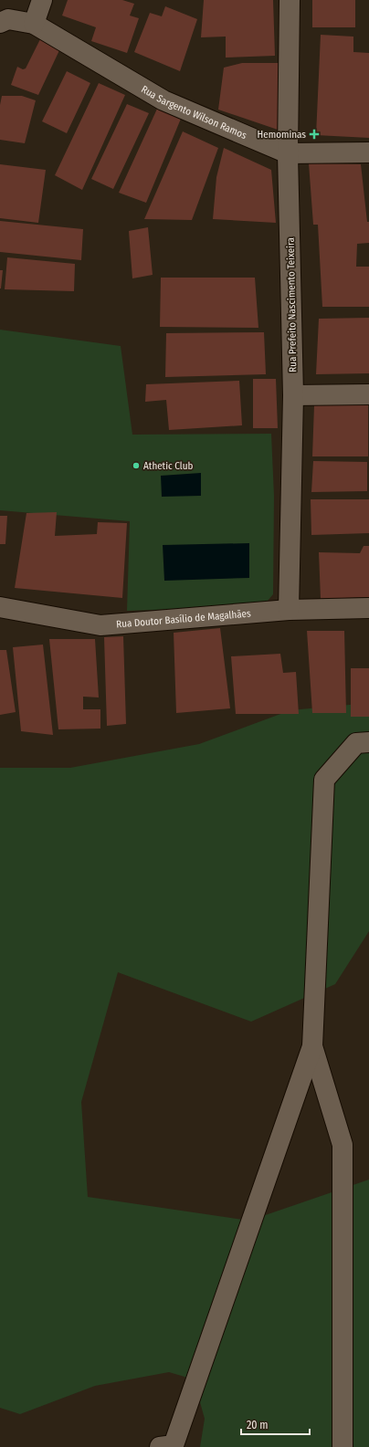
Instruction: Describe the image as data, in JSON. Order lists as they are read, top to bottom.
{
  "streets": {
    "street": ["Rua Sargento Wilson Ramos", "Rua Prefeito Nascimento Teixeira", "Rua Doutor Basílio de Magalhães"]
  },
  "crossings": [
    ["Rua Sargento Wilson Ramos", "Rua Prefeito Nascimento Teixeira"],
    ["Rua Prefeito Nascimento Teixeira", "Rua Doutor Basílio de Magalhães"]
  ],
  "places": {
    "health": ["Hemominas"],
    "other": ["Athetic Club"]
  },
  "scale_bar": "20 m"
}
